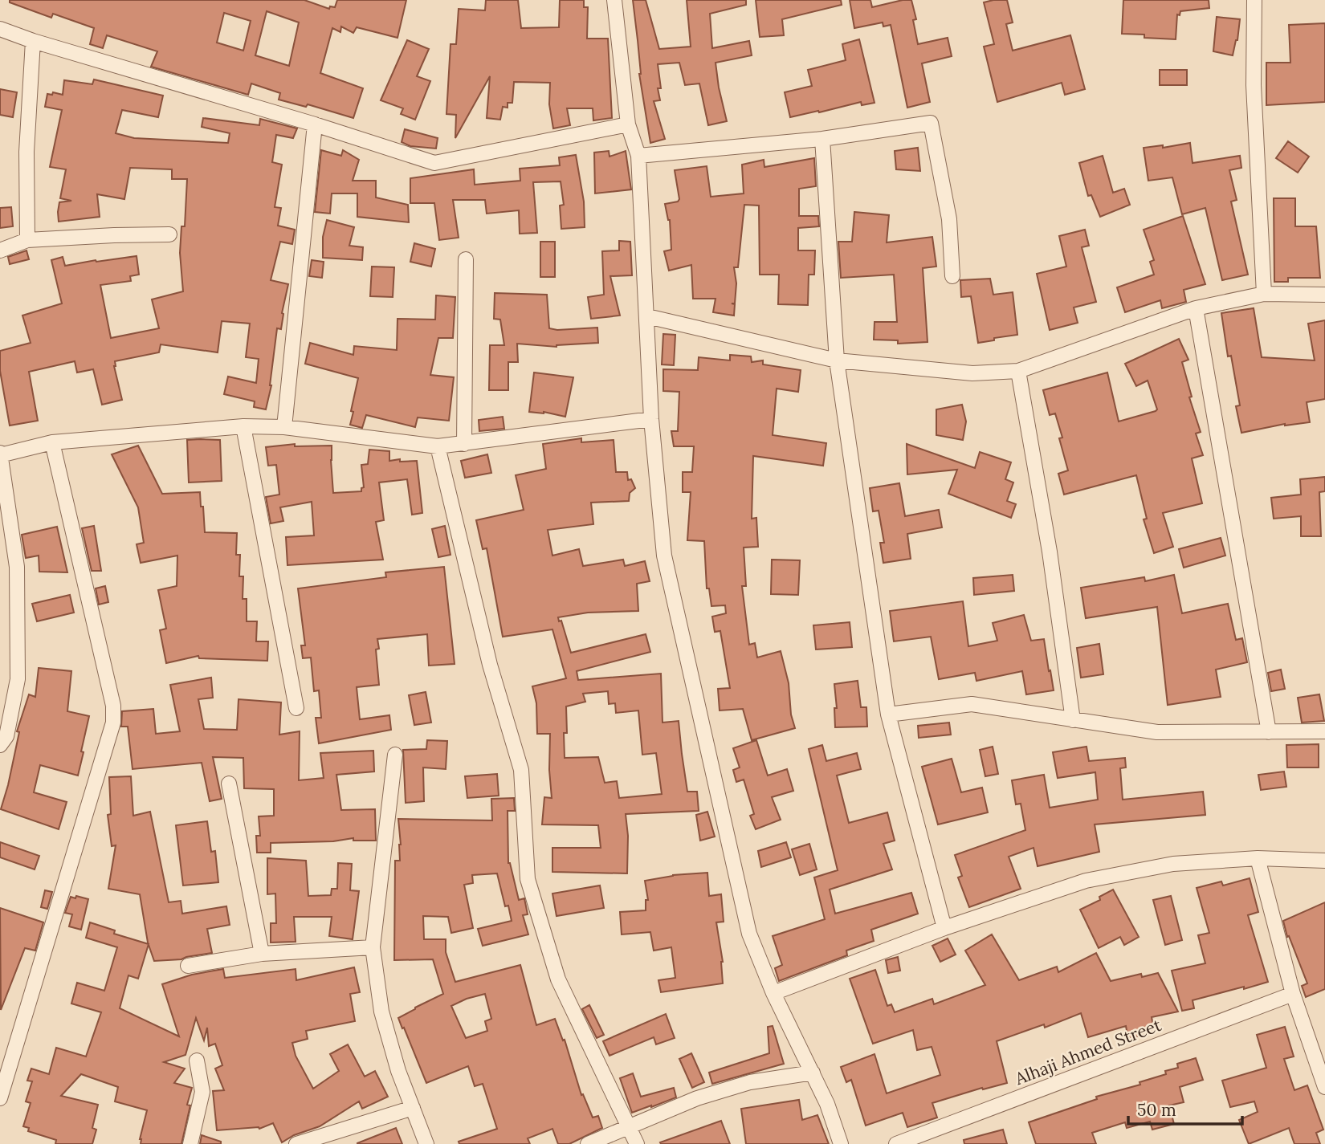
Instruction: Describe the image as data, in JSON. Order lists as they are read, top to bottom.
{
  "streets": {
    "street": ["Alhaji Ahmed Street"]
  },
  "scale_bar": "50 m"
}
